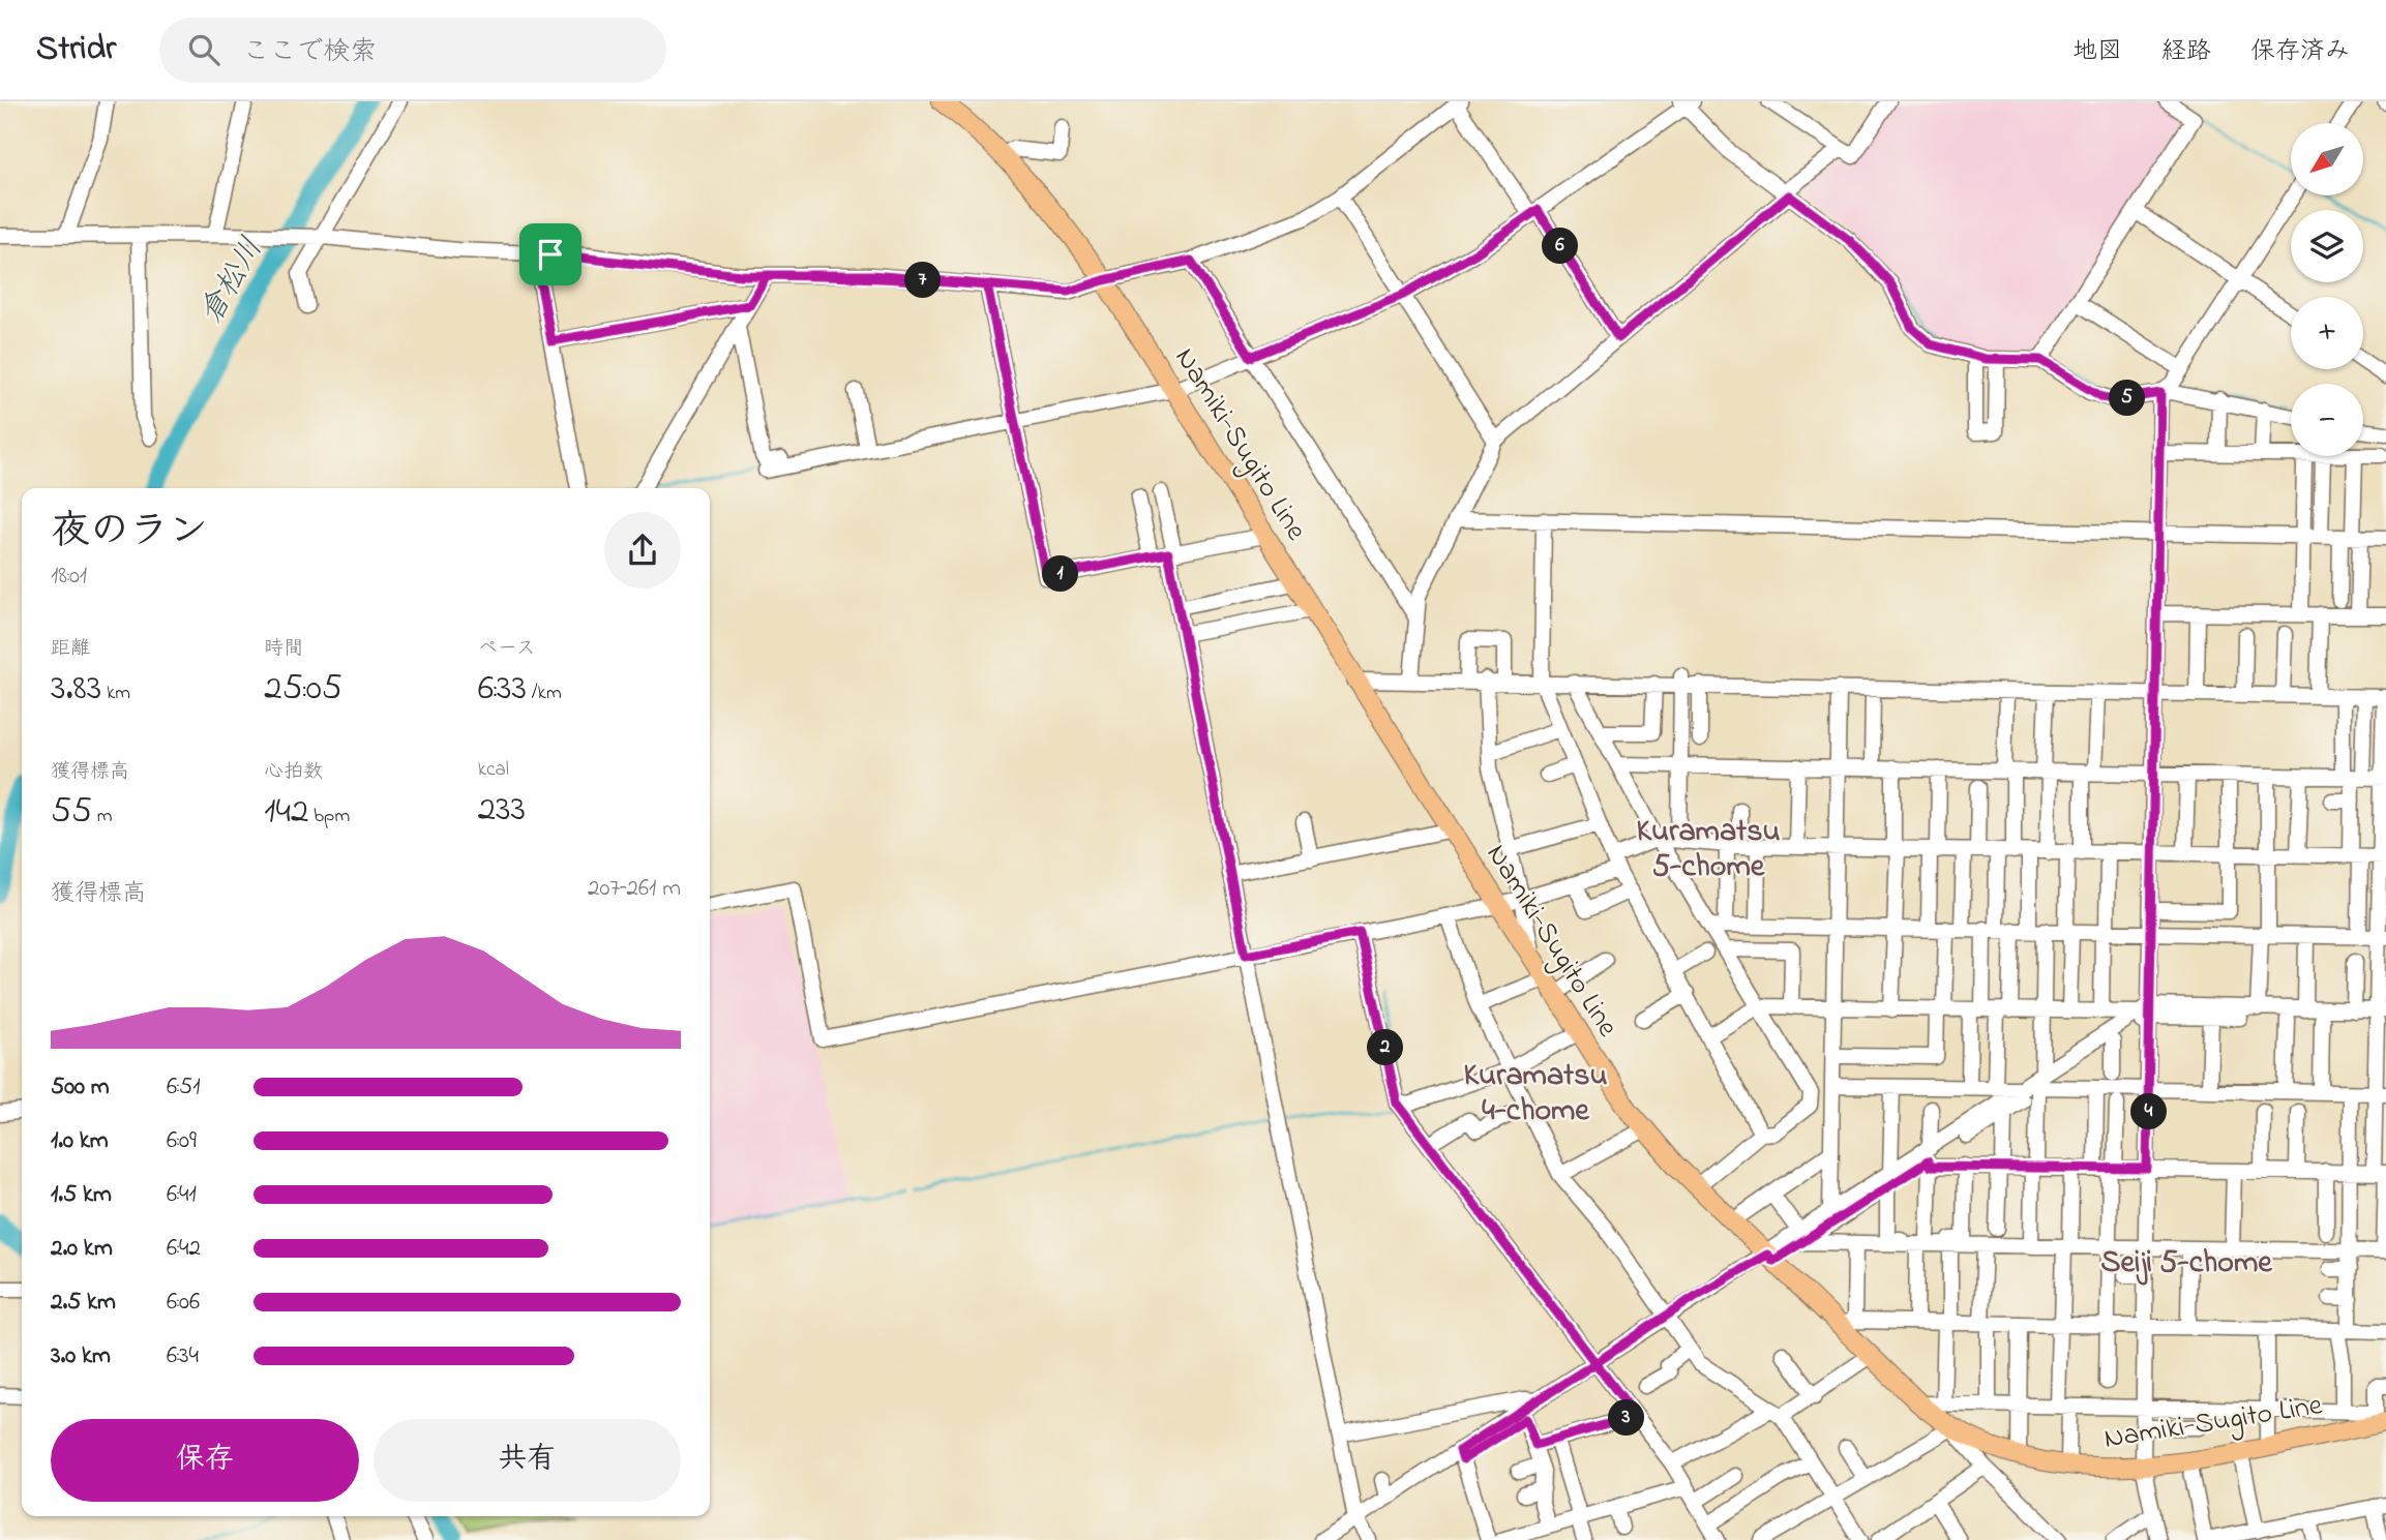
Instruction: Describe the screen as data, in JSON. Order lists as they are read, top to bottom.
{
  "streets": {
    "main road": ["Namiki-Sugito Line"]
  },
  "districts": ["Kuramatsu 5-chome", "Kuramatsu 4-chome", "Seiji 5-chome"],
  "water": ["倉松川"],
  "north": "bottom left",
  "page": {
    "header": "Stridr",
    "search": "ここで検索",
    "nav": ["地図", "経路", "保存済み"],
    "map_buttons": ["+", "−"],
    "pins": [
      "6",
      "7",
      "5",
      "1",
      "2",
      "4",
      "3"
    ],
    "heading": ["夜のラン", "18:01"],
    "stats": [
      ["距離", "3.83 km"],
      ["時間", "25:05"],
      ["ペース", "6:33 /km"],
      ["獲得標高", "55 m"],
      ["心拍数", "142 bpm"],
      ["kcal", "233"]
    ],
    "chart": ["獲得標高", "207–261 m"],
    "list": [
      {
        "name": "500 m",
        "note": "6:51"
      },
      {
        "name": "1.0 km",
        "note": "6:09"
      },
      {
        "name": "1.5 km",
        "note": "6:41"
      },
      {
        "name": "2.0 km",
        "note": "6:42"
      },
      {
        "name": "2.5 km",
        "note": "6:06"
      },
      {
        "name": "3.0 km",
        "note": "6:34"
      }
    ],
    "buttons": ["保存", "共有"]
  }
}
